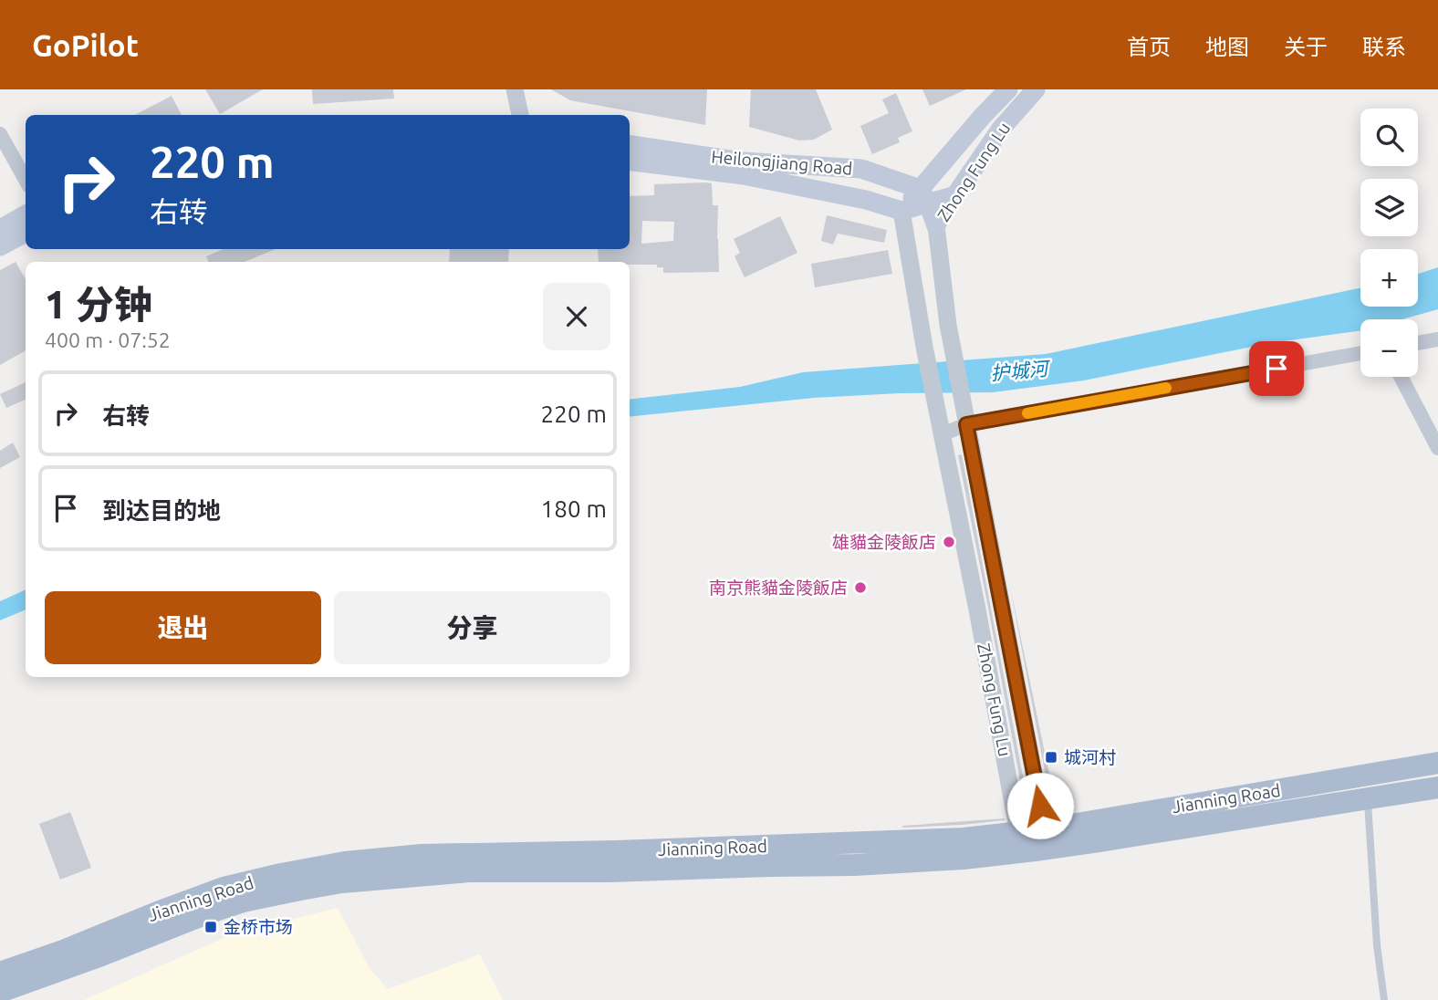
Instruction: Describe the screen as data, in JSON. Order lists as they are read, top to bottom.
{
  "streets": {
    "main road": ["Heilongjiang Road", "Zhong Fung Lu", "Jianning Road"]
  },
  "crossings": [
    ["Heilongjiang Road", "Zhong Fung Lu"],
    ["Zhong Fung Lu", "Jianning Road"]
  ],
  "water": ["护城河"],
  "places": {
    "other": ["雄貓金陵飯店", "南京熊貓金陵飯店"],
    "transit": ["城河村", "金桥市场"]
  },
  "page": {
    "header": "GoPilot",
    "nav": [
      "首页",
      "地图",
      "关于",
      "联系"
    ],
    "map_buttons": ["+", "−"],
    "turn": ["220 m", "右转"],
    "heading": ["1 分钟", "400 m · 07:52"],
    "list": [
      {
        "name": "右转",
        "value": "220 m"
      },
      {
        "name": "到达目的地",
        "value": "180 m"
      }
    ],
    "buttons": ["退出", "分享"]
  }
}
